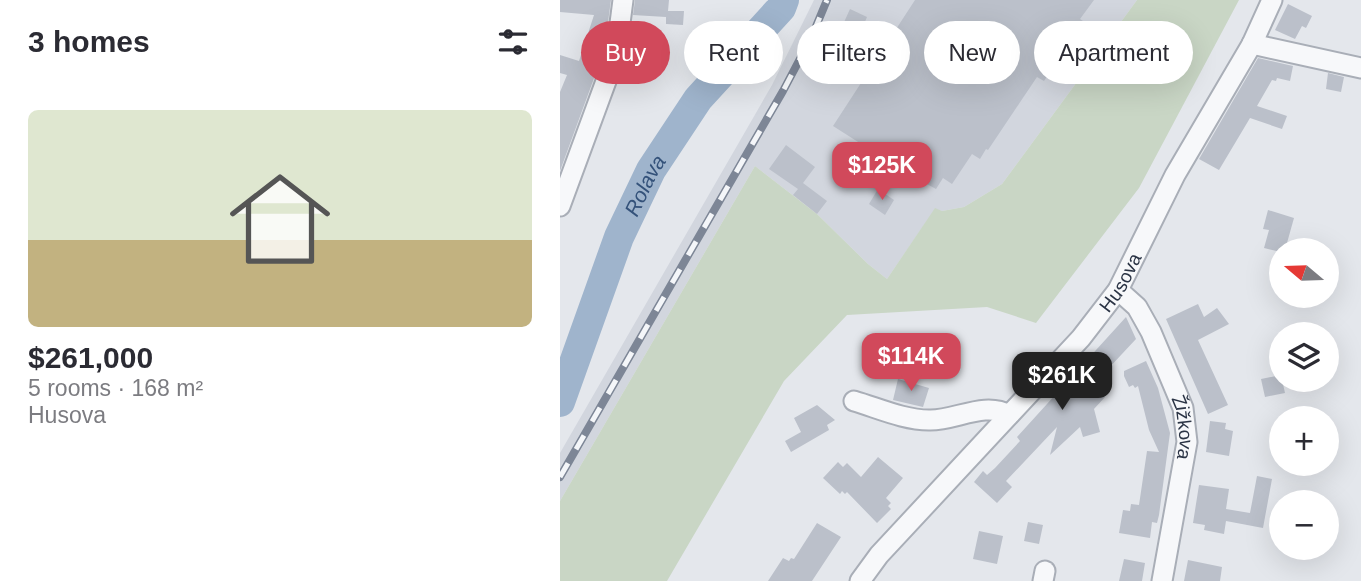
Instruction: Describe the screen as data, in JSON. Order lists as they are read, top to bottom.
{
  "streets": {
    "street": ["Husova", "Žižkova"]
  },
  "crossings": [
    ["Husova", "Žižkova"]
  ],
  "water": ["Rolava"],
  "north": "left",
  "page": {
    "heading": "3 homes",
    "chip": [
      "Buy",
      "Rent",
      "Filters",
      "New",
      "Apartment"
    ],
    "list": [
      {
        "name": "$261,000",
        "note": "5 rooms · 168 m² · Husova"
      }
    ],
    "price": ["$125K", "$114K", "$261K"],
    "map_buttons": ["+", "−"]
  }
}
